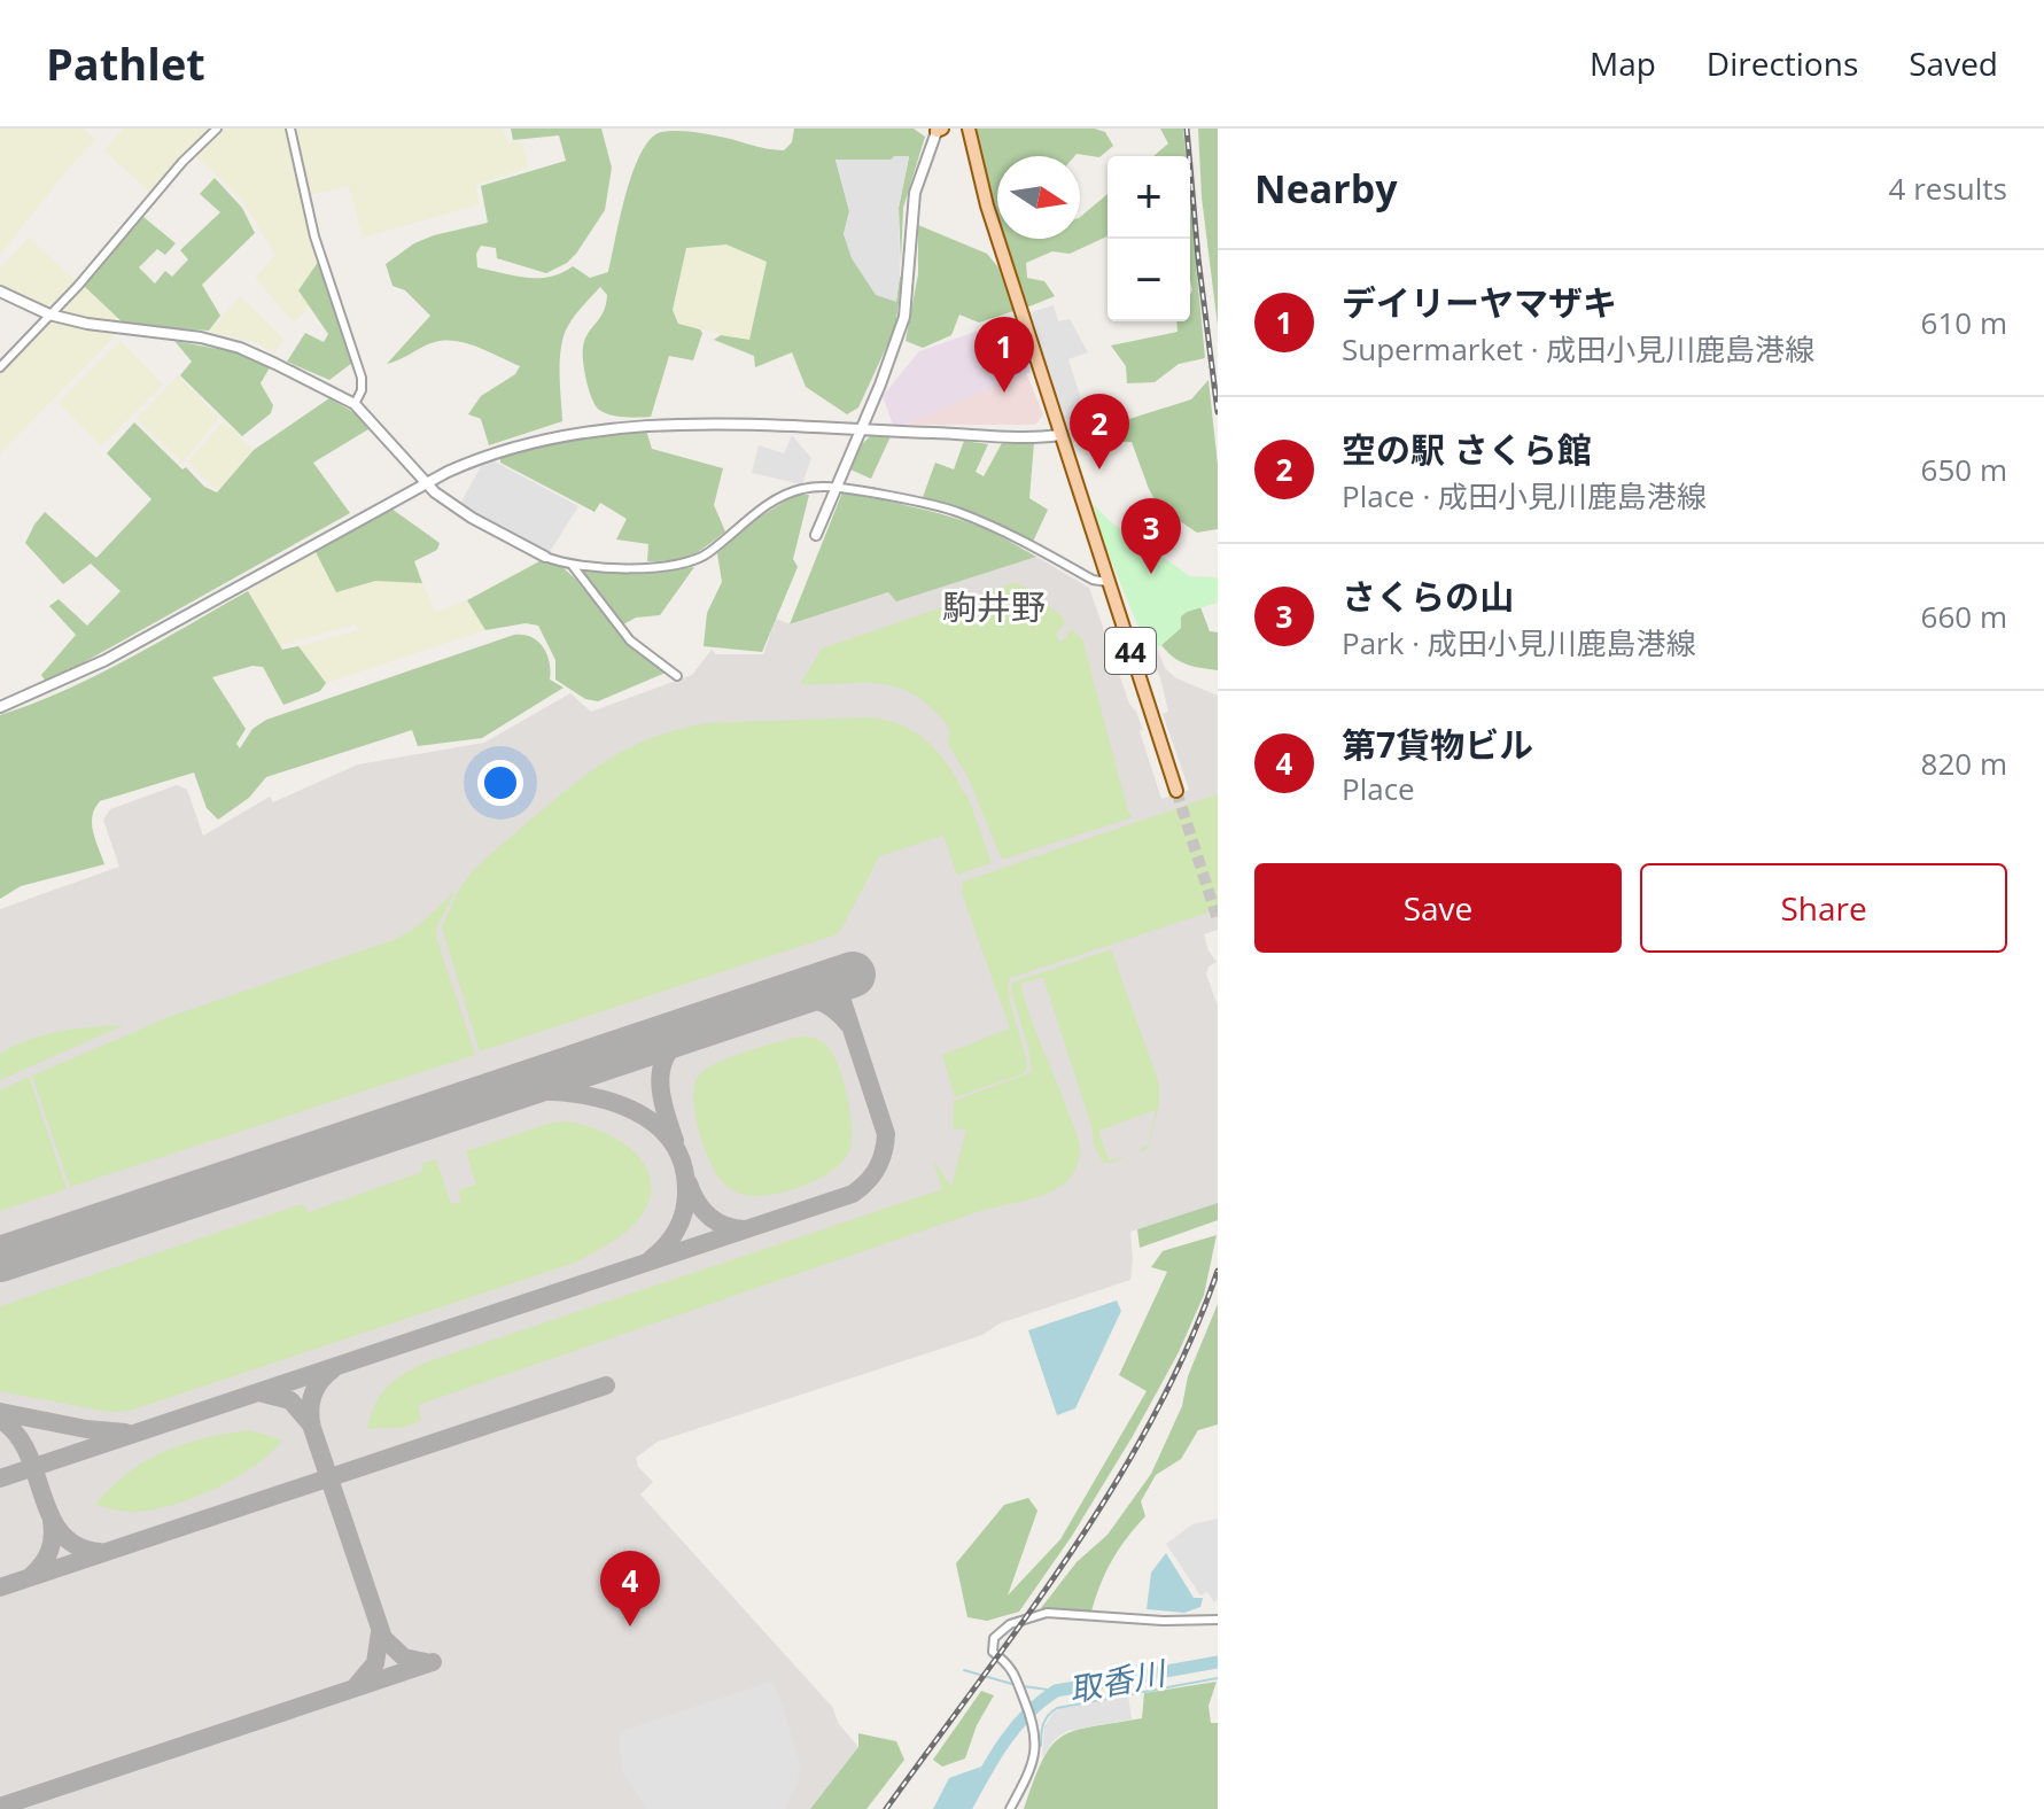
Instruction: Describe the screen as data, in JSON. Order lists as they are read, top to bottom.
{
  "streets": {
    "main road": ["44"]
  },
  "districts": ["駒井野"],
  "water": ["取香川"],
  "north": "right",
  "page": {
    "header": "Pathlet",
    "nav": ["Map", "Directions", "Saved"],
    "heading": ["Nearby", "4 results"],
    "map_buttons": ["+", "−"],
    "list": [
      {
        "mark": "1",
        "name": "デイリーヤマザキ",
        "note": "Supermarket · 成田小見川鹿島港線",
        "value": "610 m"
      },
      {
        "mark": "2",
        "name": "空の駅 さくら館",
        "note": "Place · 成田小見川鹿島港線",
        "value": "650 m"
      },
      {
        "mark": "3",
        "name": "さくらの山",
        "note": "Park · 成田小見川鹿島港線",
        "value": "660 m"
      },
      {
        "mark": "4",
        "name": "第7貨物ビル",
        "note": "Place",
        "value": "820 m"
      }
    ],
    "pins": [
      "1",
      "2",
      "3",
      "4"
    ],
    "buttons": ["Save", "Share"]
  }
}
